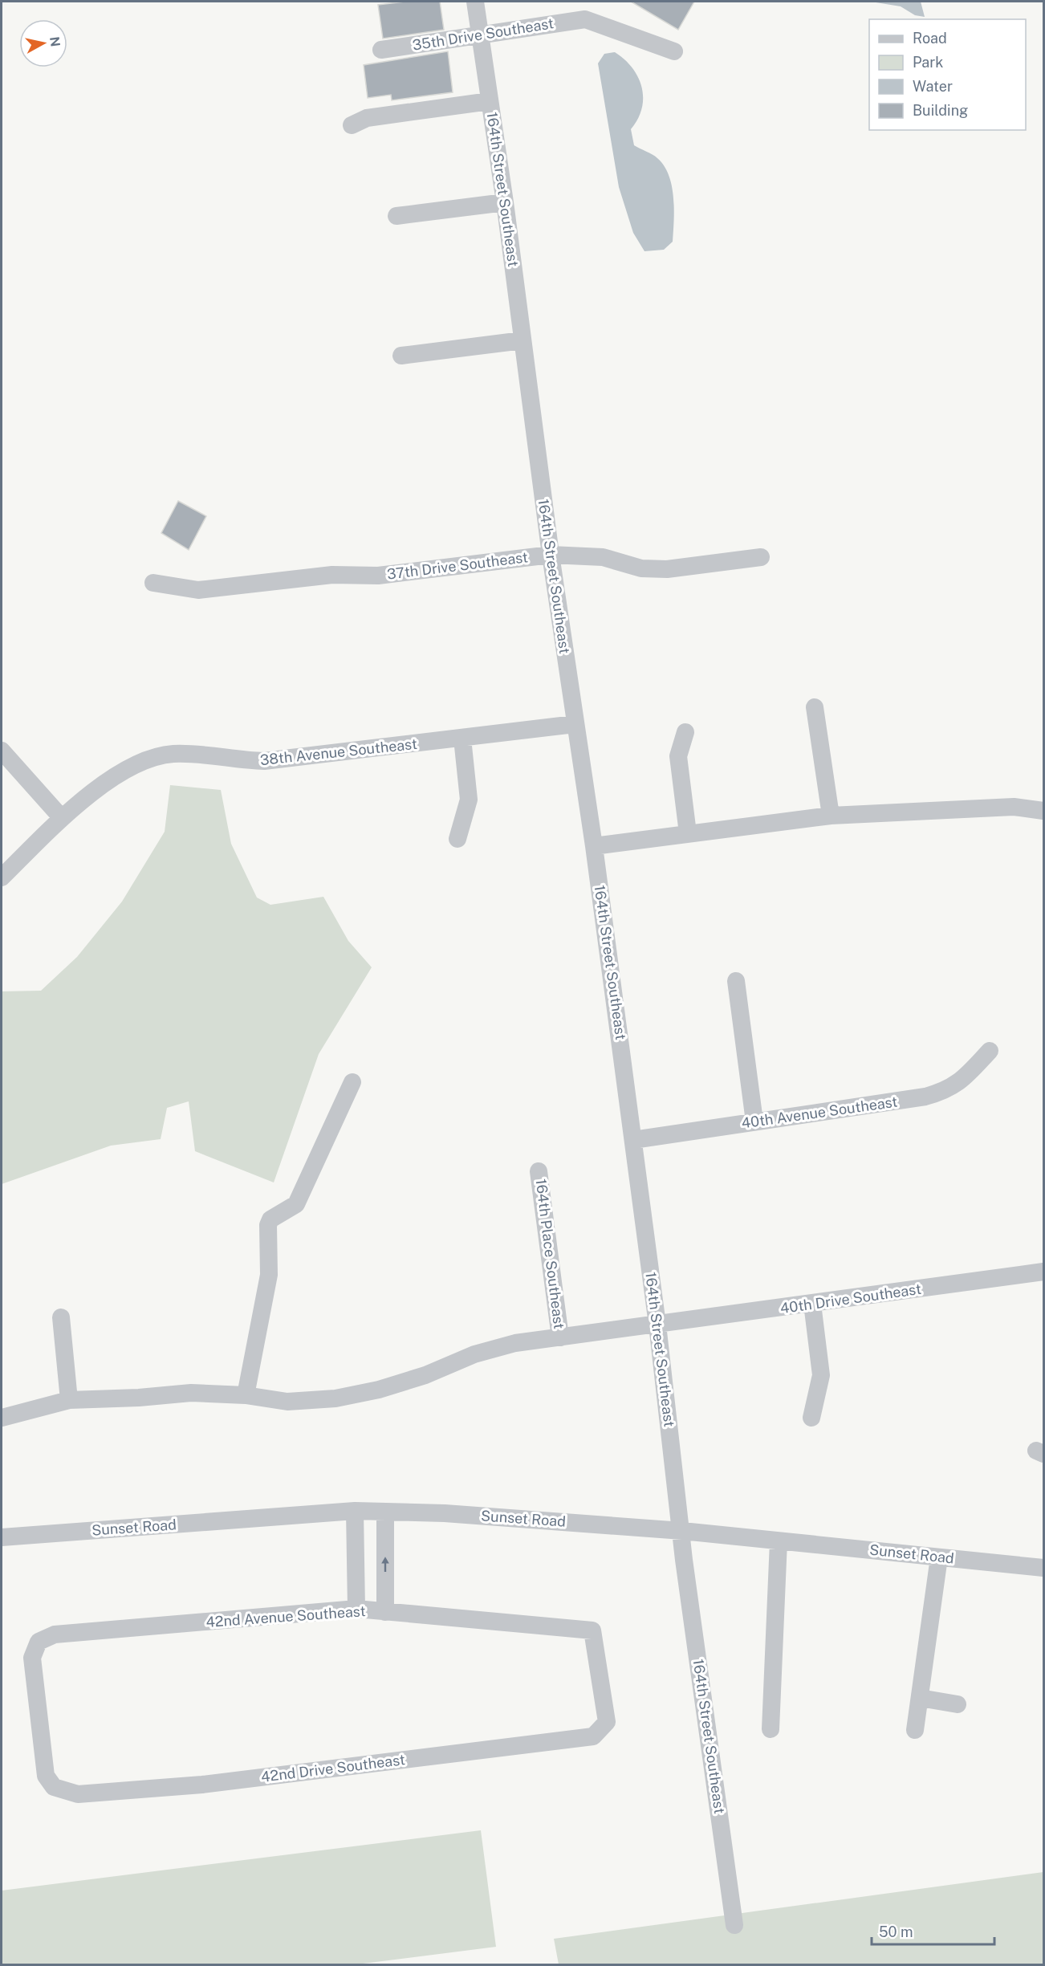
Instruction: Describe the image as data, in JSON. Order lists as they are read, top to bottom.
{
  "streets": {
    "street": [
      "35th Drive Southeast",
      "164th Street Southeast",
      "37th Drive Southeast",
      "38th Avenue Southeast",
      "40th Avenue Southeast",
      "164th Place Southeast",
      "40th Drive Southeast",
      "Sunset Road",
      "42nd Avenue Southeast",
      "42nd Drive Southeast"
    ]
  },
  "crossings": [
    ["35th Drive Southeast", "164th Street Southeast"],
    ["164th Street Southeast", "37th Drive Southeast"],
    ["164th Street Southeast", "38th Avenue Southeast"],
    ["164th Street Southeast", "40th Avenue Southeast"],
    ["164th Street Southeast", "40th Drive Southeast"],
    ["164th Street Southeast", "Sunset Road"],
    ["164th Place Southeast", "40th Drive Southeast"],
    ["42nd Avenue Southeast", "42nd Drive Southeast"]
  ],
  "legend": [
    "Road",
    "Park",
    "Water",
    "Building"
  ],
  "scale_bar": "50 m",
  "north": "right"
}
